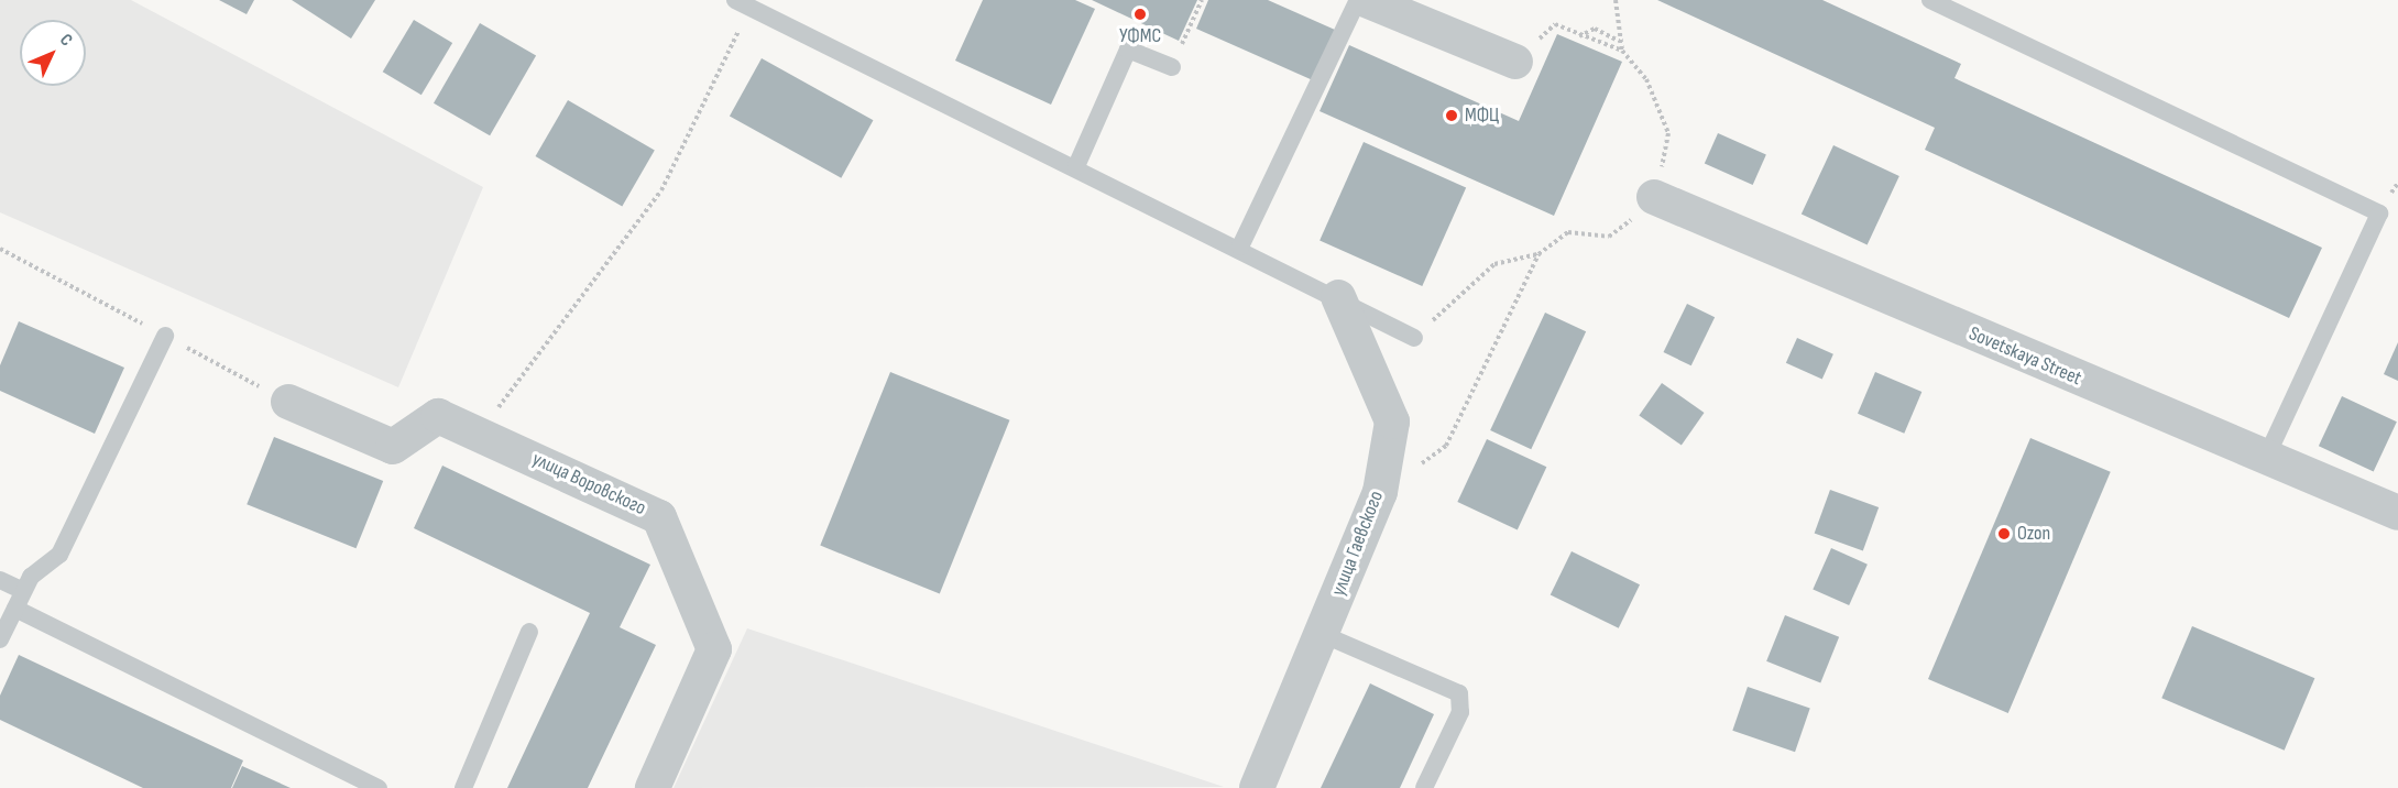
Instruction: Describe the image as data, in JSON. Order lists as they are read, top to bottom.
{
  "streets": {
    "street": ["Sovetskaya Street", "улица Воровского", "улица Гаевского"]
  },
  "places": ["УФМС", "МФЦ", "Ozon"],
  "north": "top right"
}
